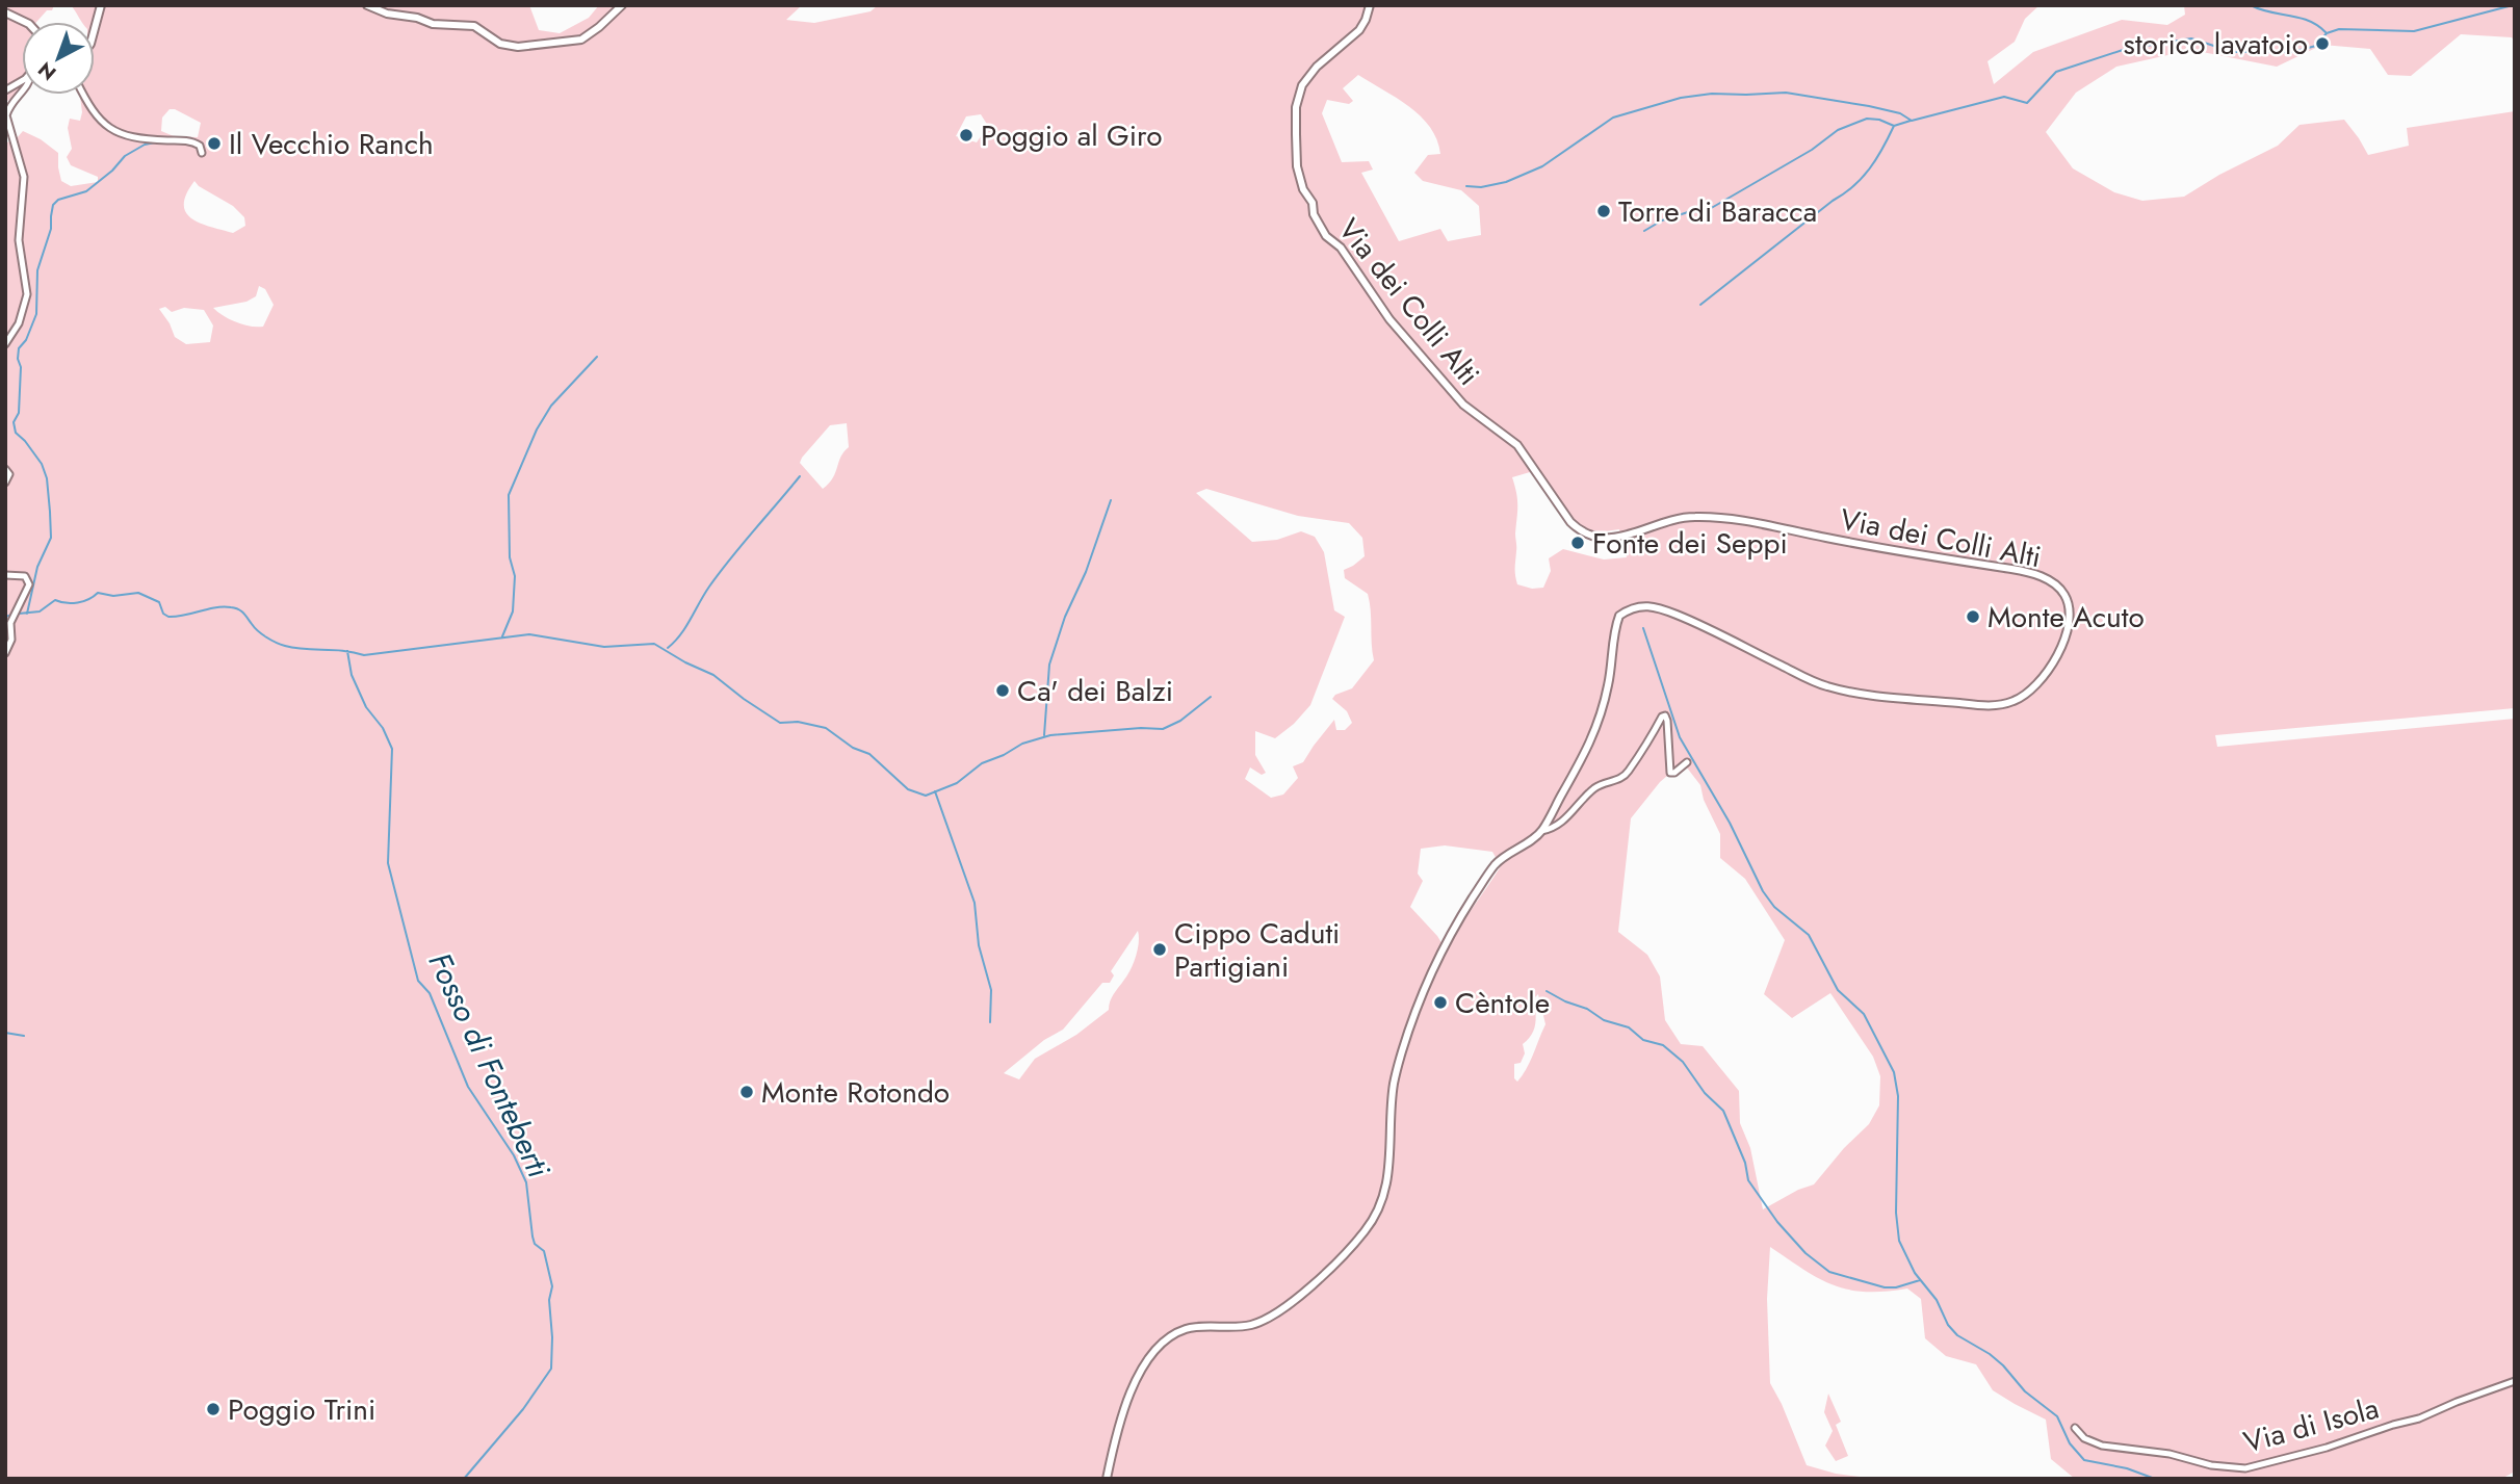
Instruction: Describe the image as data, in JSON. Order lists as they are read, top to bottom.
{
  "streets": {
    "street": ["Via dei Colli Alti", "Via di Isola"]
  },
  "water": ["Fosso di Fonteberti"],
  "places": [
    "storico lavatoio",
    "Poggio al Giro",
    "Il Vecchio Ranch",
    "Torre di Baracca",
    "Fonte dei Seppi",
    "Monte Acuto",
    "Ca' dei Balzi",
    "Cippo Caduti Partigiani",
    "Cèntole",
    "Monte Rotondo",
    "Poggio Trini"
  ],
  "north": "bottom left"
}
